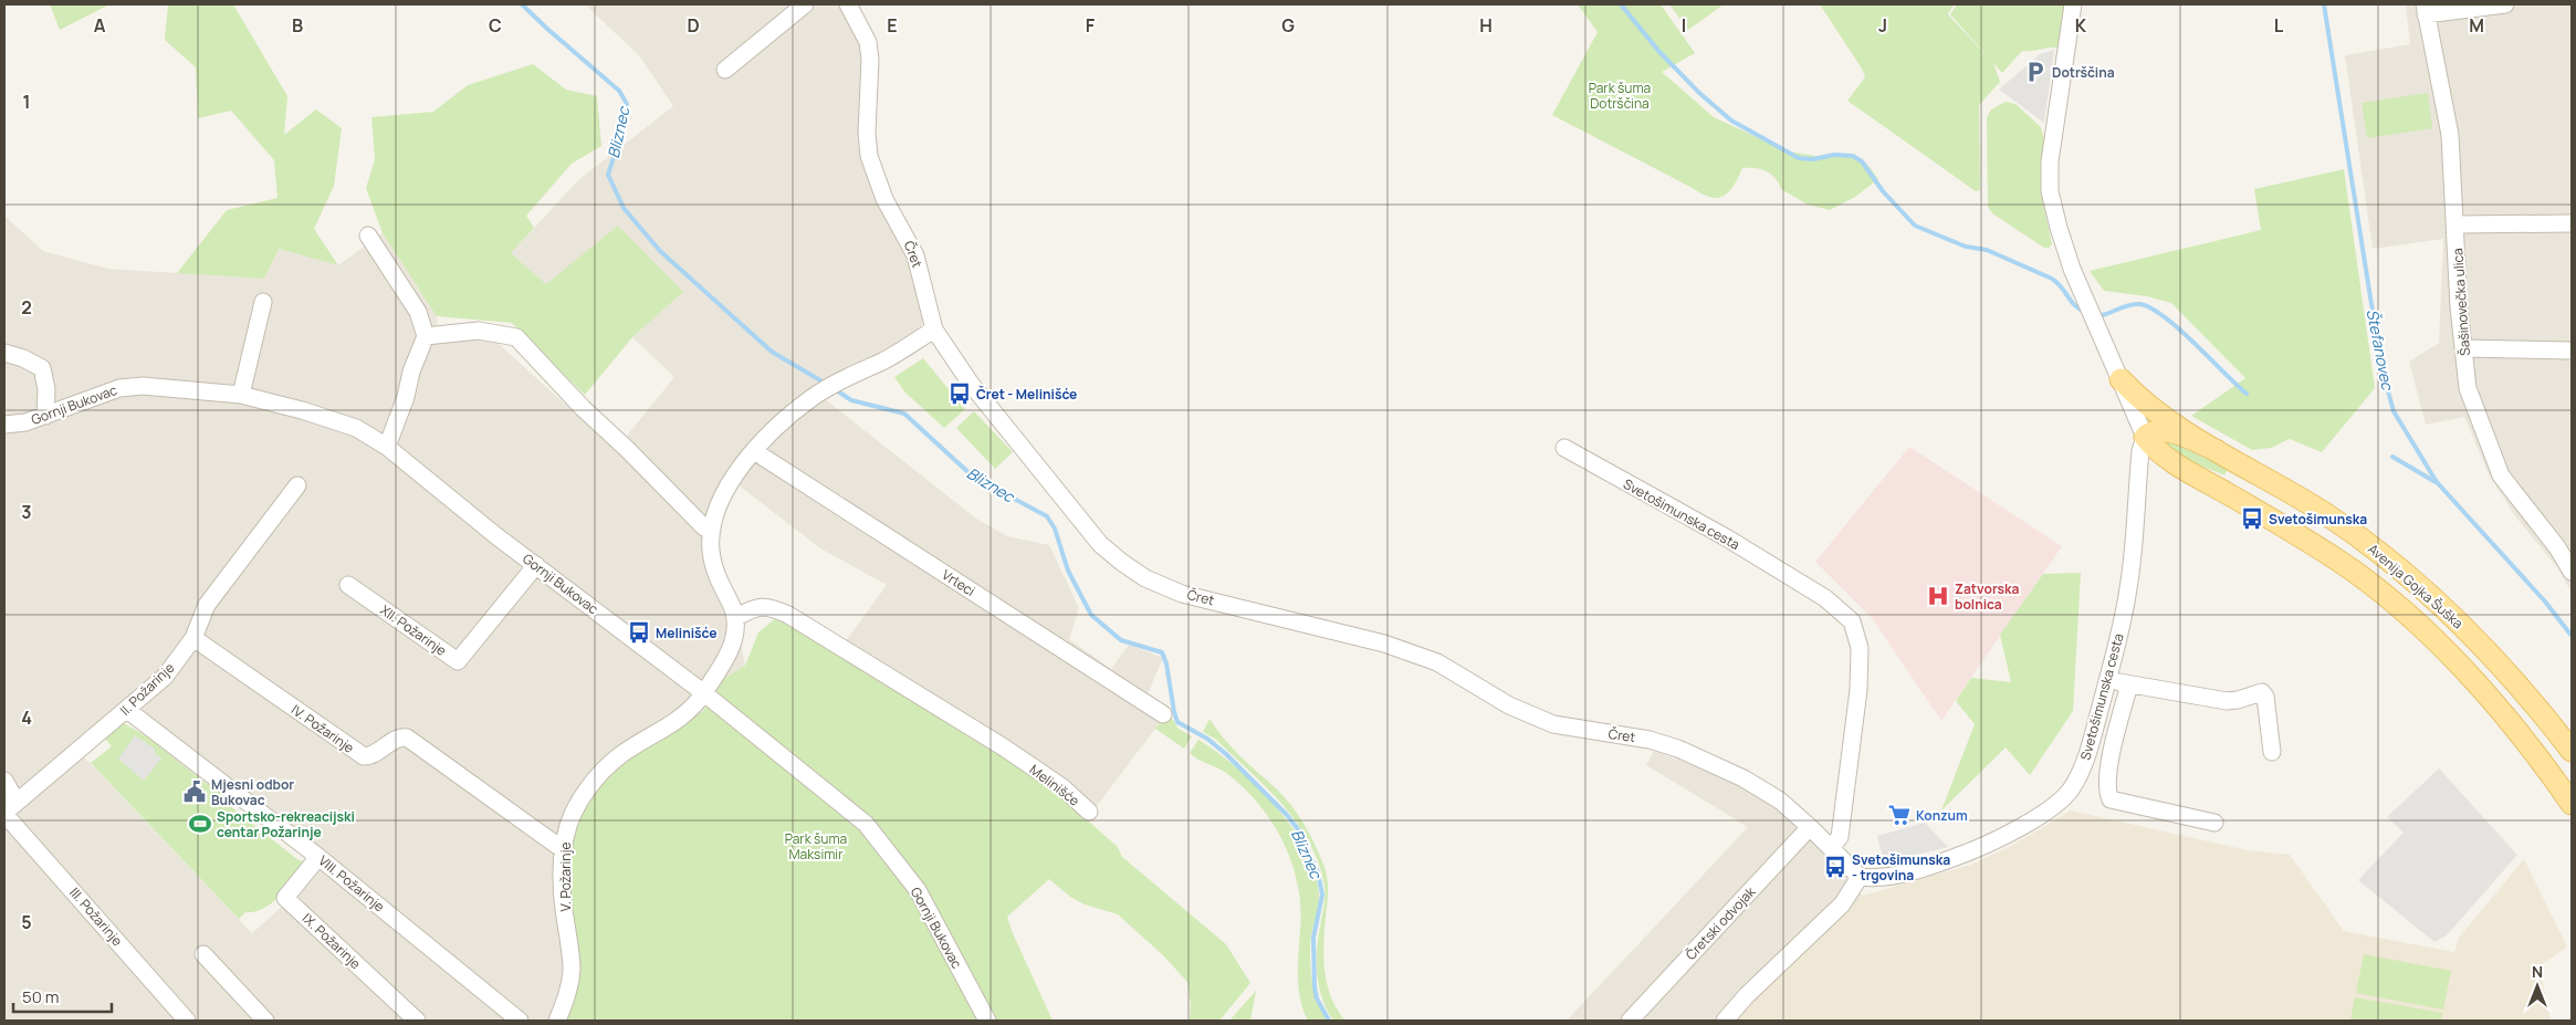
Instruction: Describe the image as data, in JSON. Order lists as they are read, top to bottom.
{
  "streets": {
    "main road": ["Avenija Gojka Šuška"],
    "street": [
      "Čret",
      "Šašinovečka ulica",
      "Gornji Bukovac",
      "Svetošimunska cesta",
      "Vrteci",
      "XII. Požarinje",
      "II. Požarinje",
      "IV. Požarinje",
      "Melinišće",
      "V. Požarinje",
      "VIII. Požarinje",
      "III. Požarinje",
      "Čretski odvojak",
      "IX. Požarinje"
    ]
  },
  "crossings": [
    ["Čret", "Svetošimunska cesta"],
    ["Čret", "Čretski odvojak"],
    ["Gornji Bukovac", "XII. Požarinje"],
    ["Gornji Bukovac", "V. Požarinje"],
    ["Svetošimunska cesta", "Avenija Gojka Šuška"],
    ["II. Požarinje", "IV. Požarinje"],
    ["II. Požarinje", "VIII. Požarinje"],
    ["II. Požarinje", "III. Požarinje"],
    ["IV. Požarinje", "V. Požarinje"],
    ["VIII. Požarinje", "IX. Požarinje"]
  ],
  "water": ["Bliznec", "Štefanovec"],
  "parks": ["Park šuma Dotrščina", "Park šuma Maksimir"],
  "places": {
    "parking": ["Dotrščina"],
    "bus stop": [
      "Čret - Melinišće",
      "Svetošimunska",
      "Melinišće",
      "Svetošimunska - trgovina"
    ],
    "hospital": ["Zatvorska bolnica"],
    "public building": ["Mjesni odbor Bukovac"],
    "supermarket": ["Konzum"],
    "sports": ["Sportsko-rekreacijski centar Požarinje"]
  },
  "scale_bar": "50 m",
  "north": "top",
  "grid": {
    "columns": [
      "A",
      "B",
      "C",
      "D",
      "E",
      "F",
      "G",
      "H",
      "I",
      "J",
      "K",
      "L",
      "M"
    ],
    "rows": [
      "1",
      "2",
      "3",
      "4",
      "5"
    ]
  }
}
